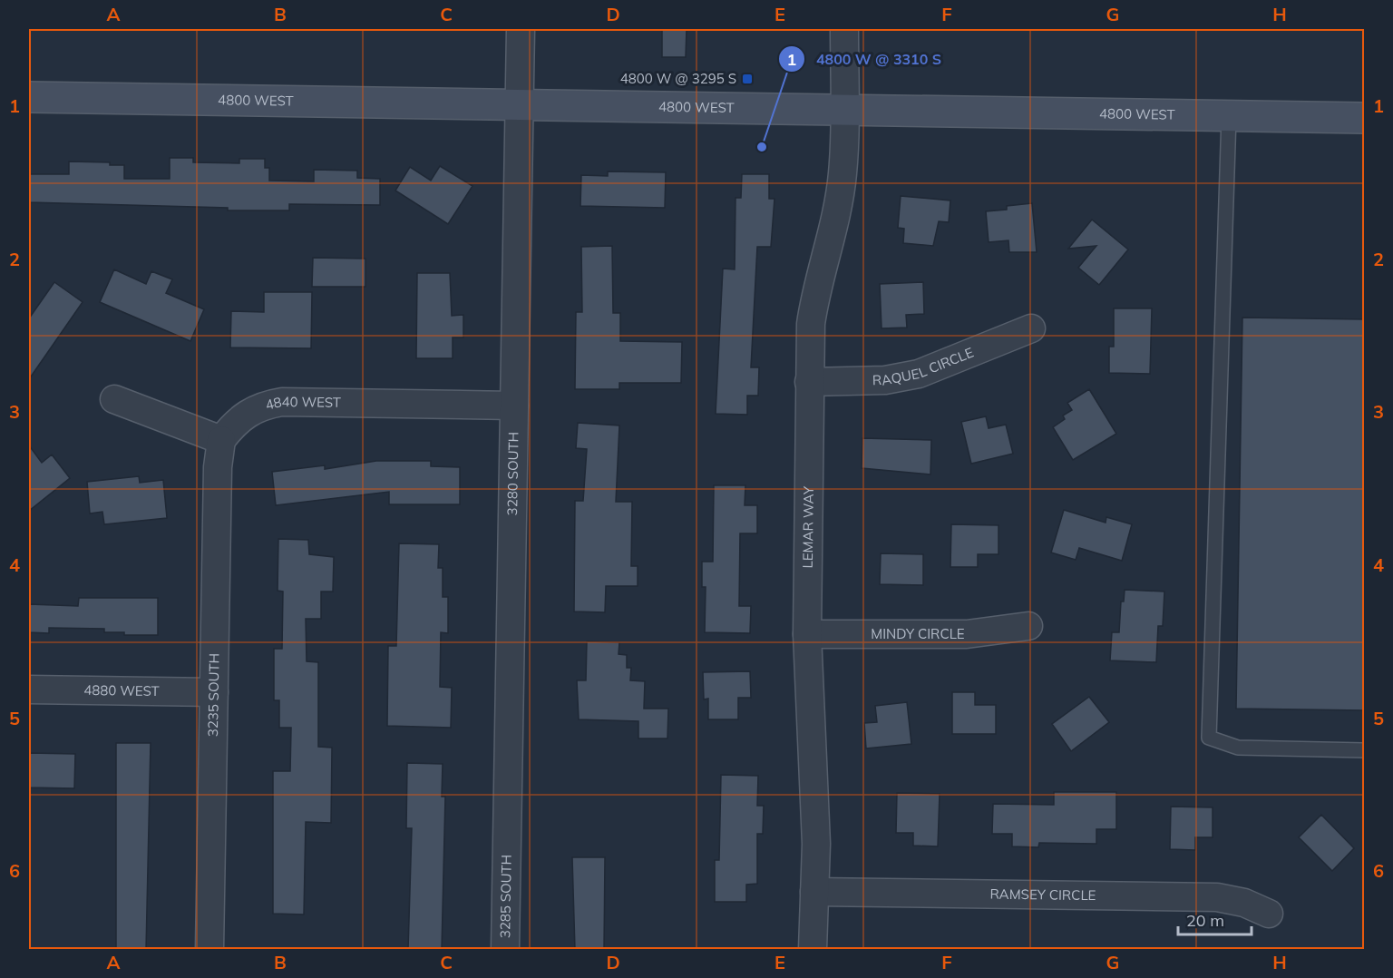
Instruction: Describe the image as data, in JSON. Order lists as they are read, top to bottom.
{
  "streets": {
    "main road": ["4800 WEST"],
    "street": [
      "RAQUEL CIRCLE",
      "4840 WEST",
      "3280 SOUTH",
      "LEMAR WAY",
      "MINDY CIRCLE",
      "4880 WEST",
      "3235 SOUTH",
      "RAMSEY CIRCLE",
      "3285 SOUTH"
    ]
  },
  "crossings": [
    ["4800 WEST", "3280 SOUTH"],
    ["4800 WEST", "LEMAR WAY"],
    ["RAQUEL CIRCLE", "LEMAR WAY"],
    ["4840 WEST", "3280 SOUTH"],
    ["4840 WEST", "3235 SOUTH"],
    ["3280 SOUTH", "3285 SOUTH"],
    ["LEMAR WAY", "MINDY CIRCLE"],
    ["LEMAR WAY", "RAMSEY CIRCLE"],
    ["4880 WEST", "3235 SOUTH"]
  ],
  "places": {
    "transit": ["4800 W @ 3295 S"],
    "other": ["4800 W @ 3310 S"]
  },
  "scale_bar": "20 m",
  "grid": {
    "columns": [
      "A",
      "B",
      "C",
      "D",
      "E",
      "F",
      "G",
      "H"
    ],
    "rows": [
      "1",
      "2",
      "3",
      "4",
      "5",
      "6"
    ]
  }
}
